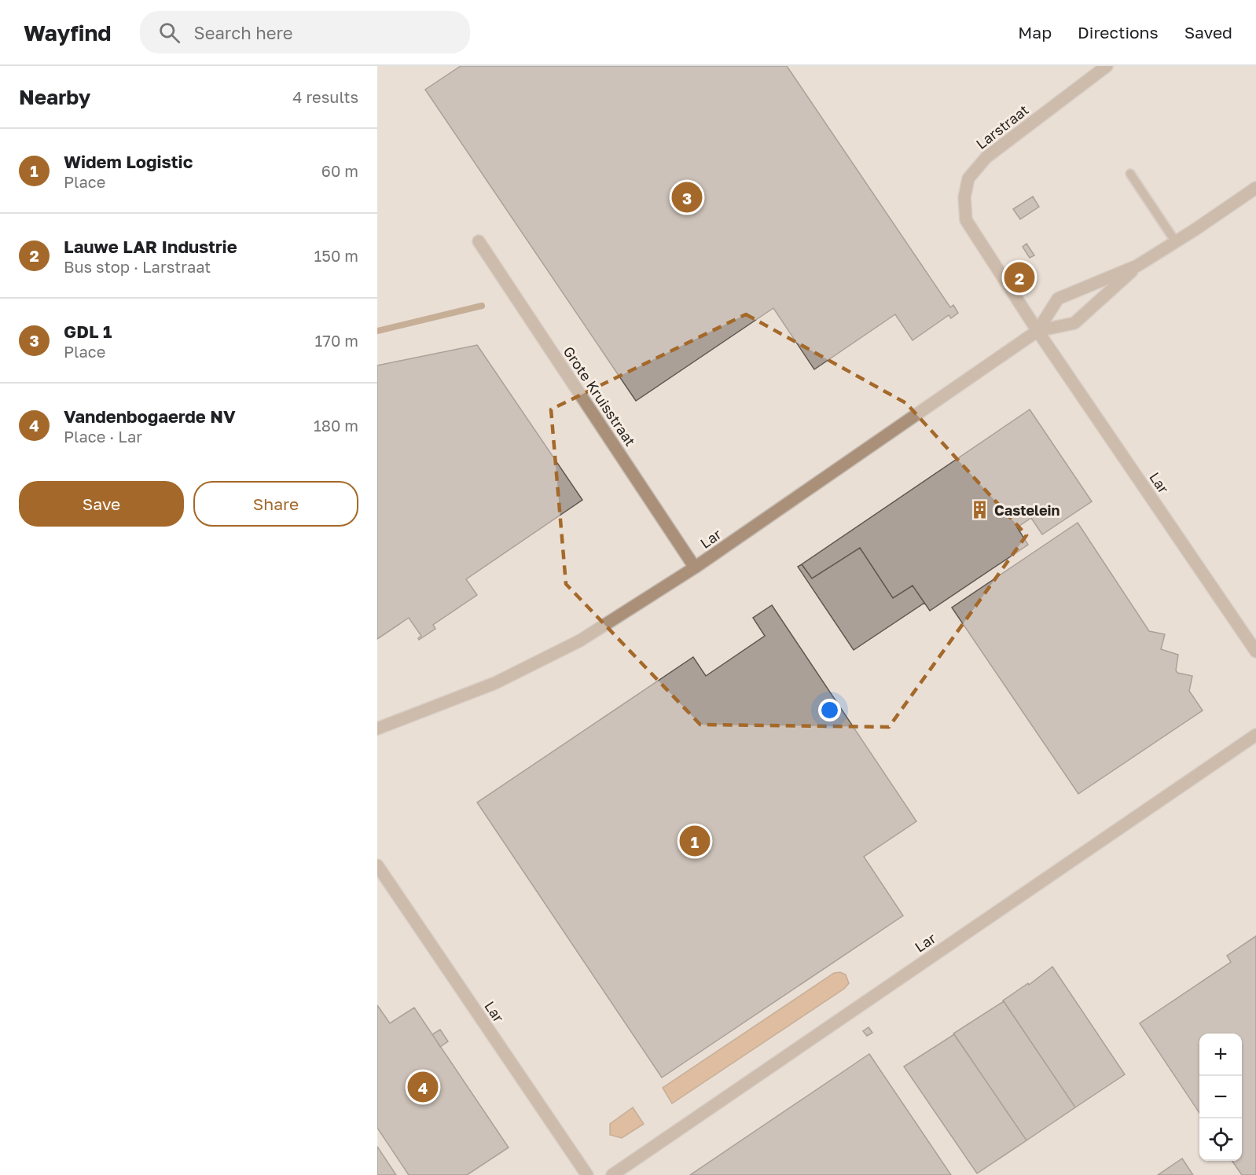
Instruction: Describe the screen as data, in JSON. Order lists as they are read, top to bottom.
{
  "streets": {
    "street": ["Larstraat", "Grote Kruisstraat", "Lar"]
  },
  "crossings": [
    ["Larstraat", "Lar"],
    ["Grote Kruisstraat", "Lar"]
  ],
  "places": {
    "building": ["Castelein"]
  },
  "page": {
    "header": "Wayfind",
    "search": "Search here",
    "nav": ["Map", "Directions", "Saved"],
    "heading": ["Nearby", "4 results"],
    "list": [
      {
        "mark": "1",
        "name": "Widem Logistic",
        "note": "Place",
        "value": "60 m"
      },
      {
        "mark": "2",
        "name": "Lauwe LAR Industrie",
        "note": "Bus stop · Larstraat",
        "value": "150 m"
      },
      {
        "mark": "3",
        "name": "GDL 1",
        "note": "Place",
        "value": "170 m"
      },
      {
        "mark": "4",
        "name": "Vandenbogaerde NV",
        "note": "Place · Lar",
        "value": "180 m"
      }
    ],
    "pins": [
      "3",
      "2",
      "1",
      "4"
    ],
    "buttons": ["Save", "Share"],
    "map_buttons": ["+", "−"]
  }
}
